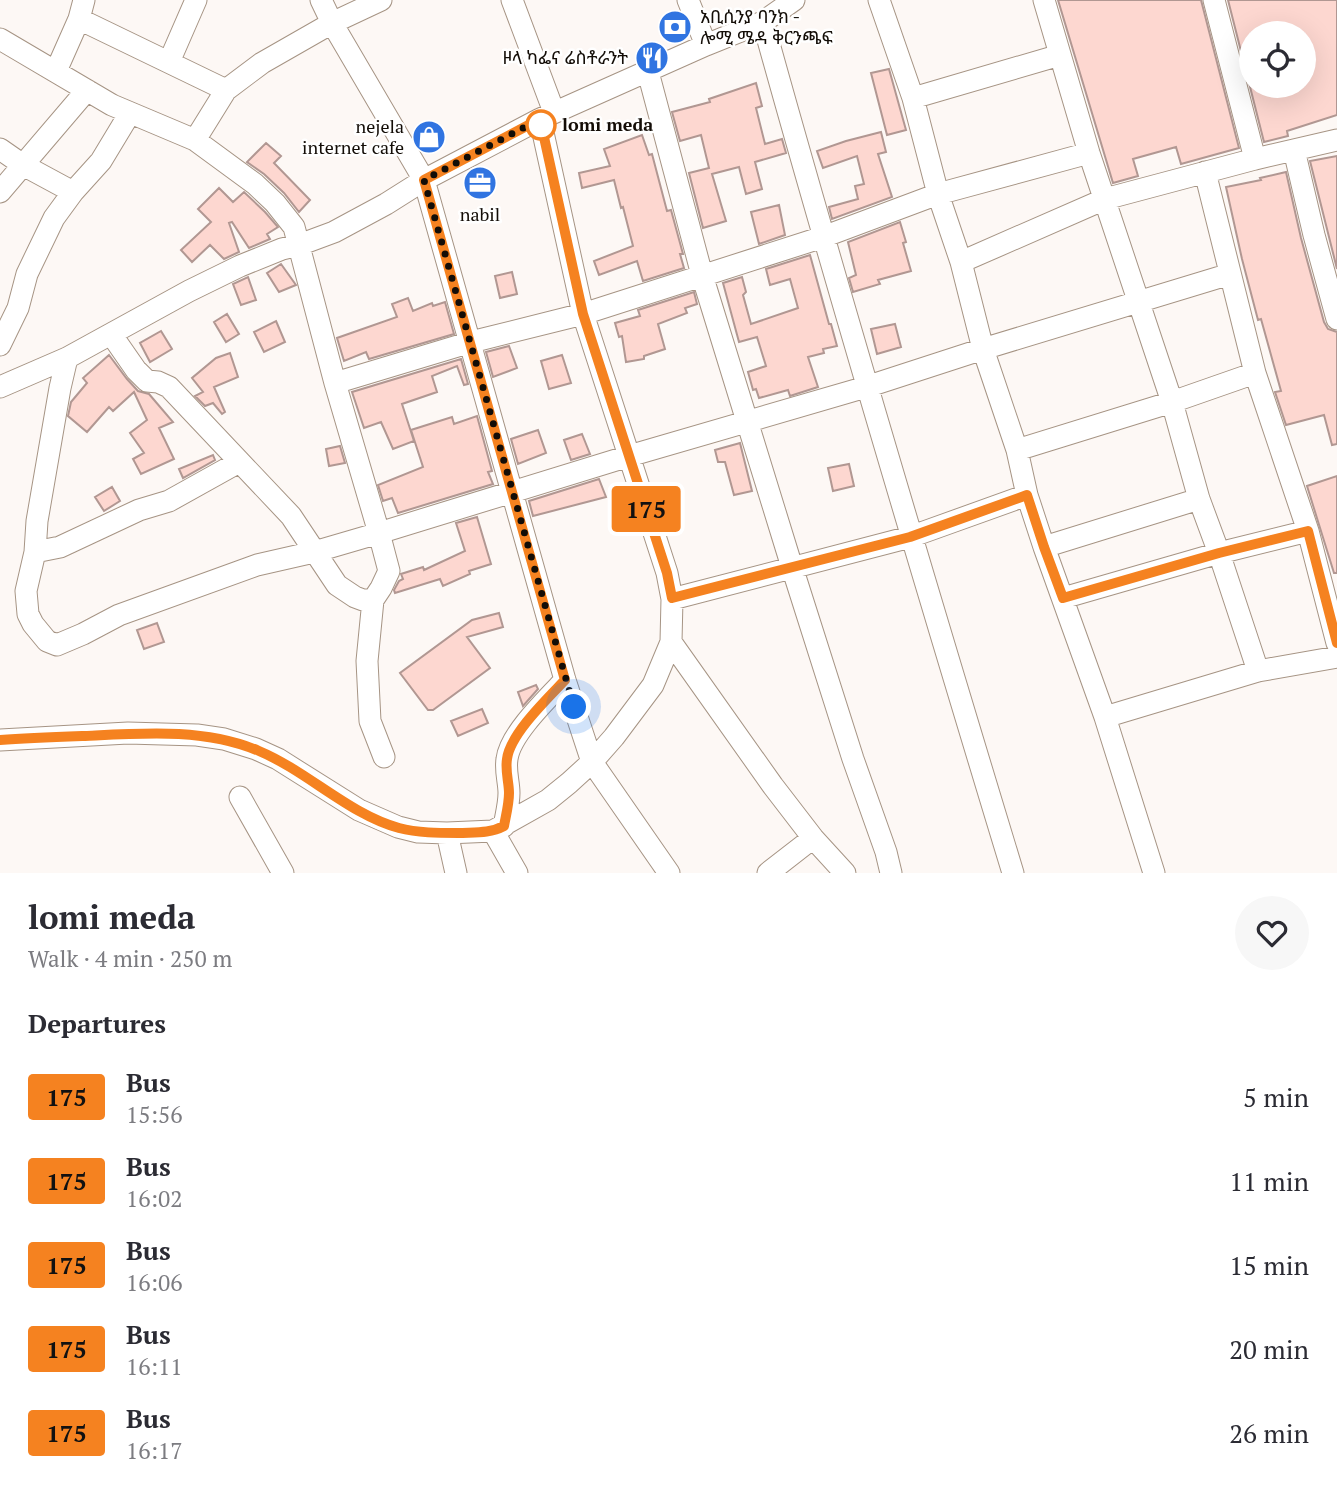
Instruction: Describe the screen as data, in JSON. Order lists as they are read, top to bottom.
{
  "places": {
    "bank": ["አቢሲንያ ባንክ - ሎሚ ሜዳ ቅርንጫፍ"],
    "restaurant": ["ዞላ ካፌና ሬስቶራንት"],
    "other": ["lomi meda"],
    "shop": ["nejela internet cafe"],
    "office": ["nabil"]
  },
  "lines": ["bus line 175"],
  "page": {
    "on_map": "175",
    "heading": [
      ["lomi meda", "Walk · 4 min · 250 m"],
      "Departures"
    ],
    "list": [
      {
        "mark": "175",
        "name": "Bus",
        "note": "15:56",
        "value": "5 min"
      },
      {
        "mark": "175",
        "name": "Bus",
        "note": "16:02",
        "value": "11 min"
      },
      {
        "mark": "175",
        "name": "Bus",
        "note": "16:06",
        "value": "15 min"
      },
      {
        "mark": "175",
        "name": "Bus",
        "note": "16:11",
        "value": "20 min"
      },
      {
        "mark": "175",
        "name": "Bus",
        "note": "16:17",
        "value": "26 min"
      }
    ]
  }
}
